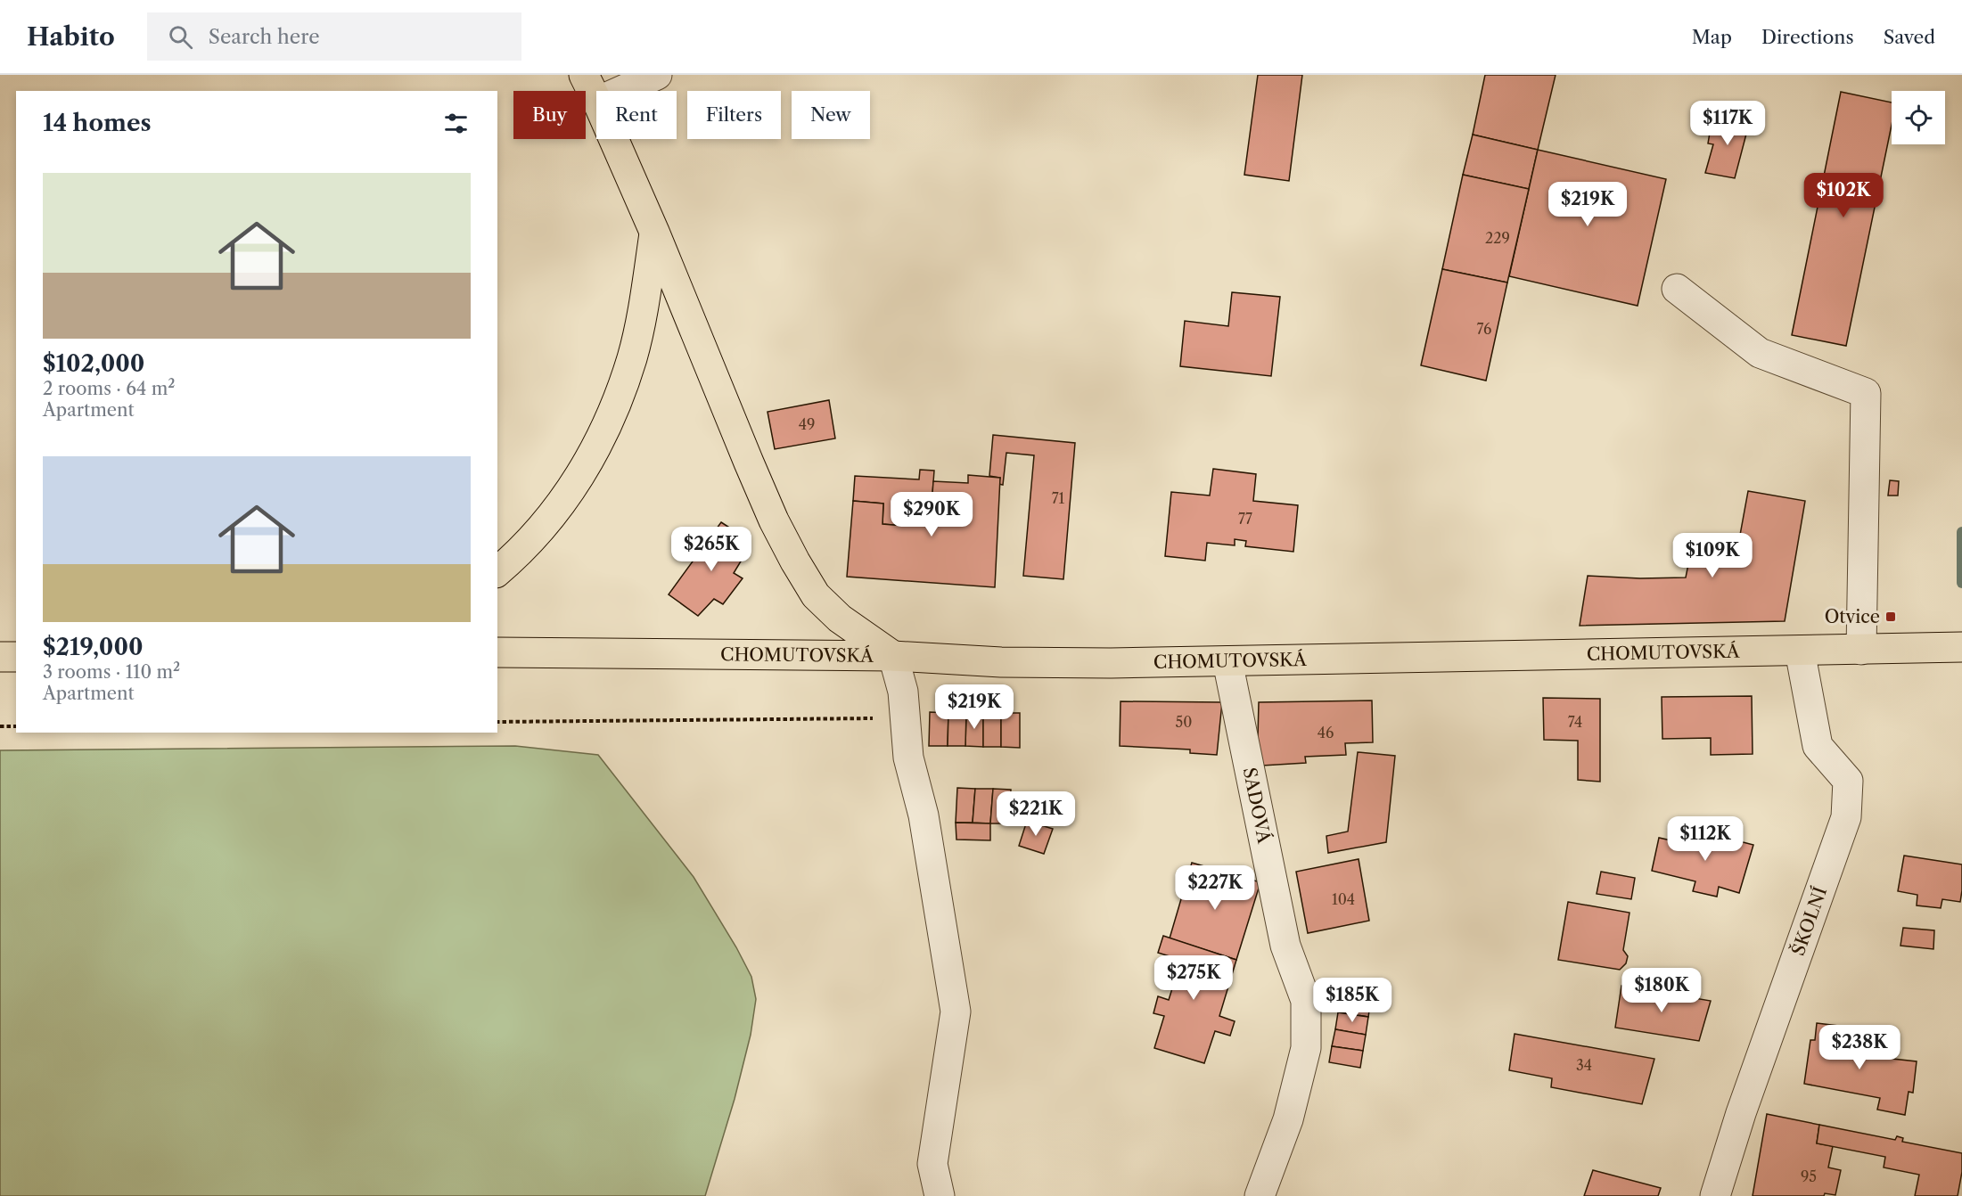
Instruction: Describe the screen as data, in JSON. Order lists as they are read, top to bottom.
{
  "streets": {
    "main road": ["CHOMUTOVSKÁ"],
    "street": ["SADOVÁ", "ŠKOLNÍ"]
  },
  "crossings": [
    ["CHOMUTOVSKÁ", "SADOVÁ"],
    ["CHOMUTOVSKÁ", "ŠKOLNÍ"]
  ],
  "places": {
    "transit": ["Otvice"]
  },
  "house_numbers": [
    "229",
    "76",
    "49",
    "71",
    "77",
    "50",
    "74",
    "46",
    "104",
    "34",
    "95"
  ],
  "page": {
    "header": "Habito",
    "search": "Search here",
    "nav": ["Map", "Directions", "Saved"],
    "chip": [
      "Buy",
      "Rent",
      "Filters",
      "New"
    ],
    "heading": "14 homes",
    "price": [
      "$117K",
      "$102K",
      "$219K",
      "$290K",
      "$265K",
      "$109K",
      "$219K",
      "$221K",
      "$112K",
      "$227K",
      "$275K",
      "$180K",
      "$185K",
      "$238K"
    ],
    "list": [
      {
        "name": "$102,000",
        "note": "2 rooms · 64 m² · Apartment"
      },
      {
        "name": "$219,000",
        "note": "3 rooms · 110 m² · Apartment"
      }
    ]
  }
}
